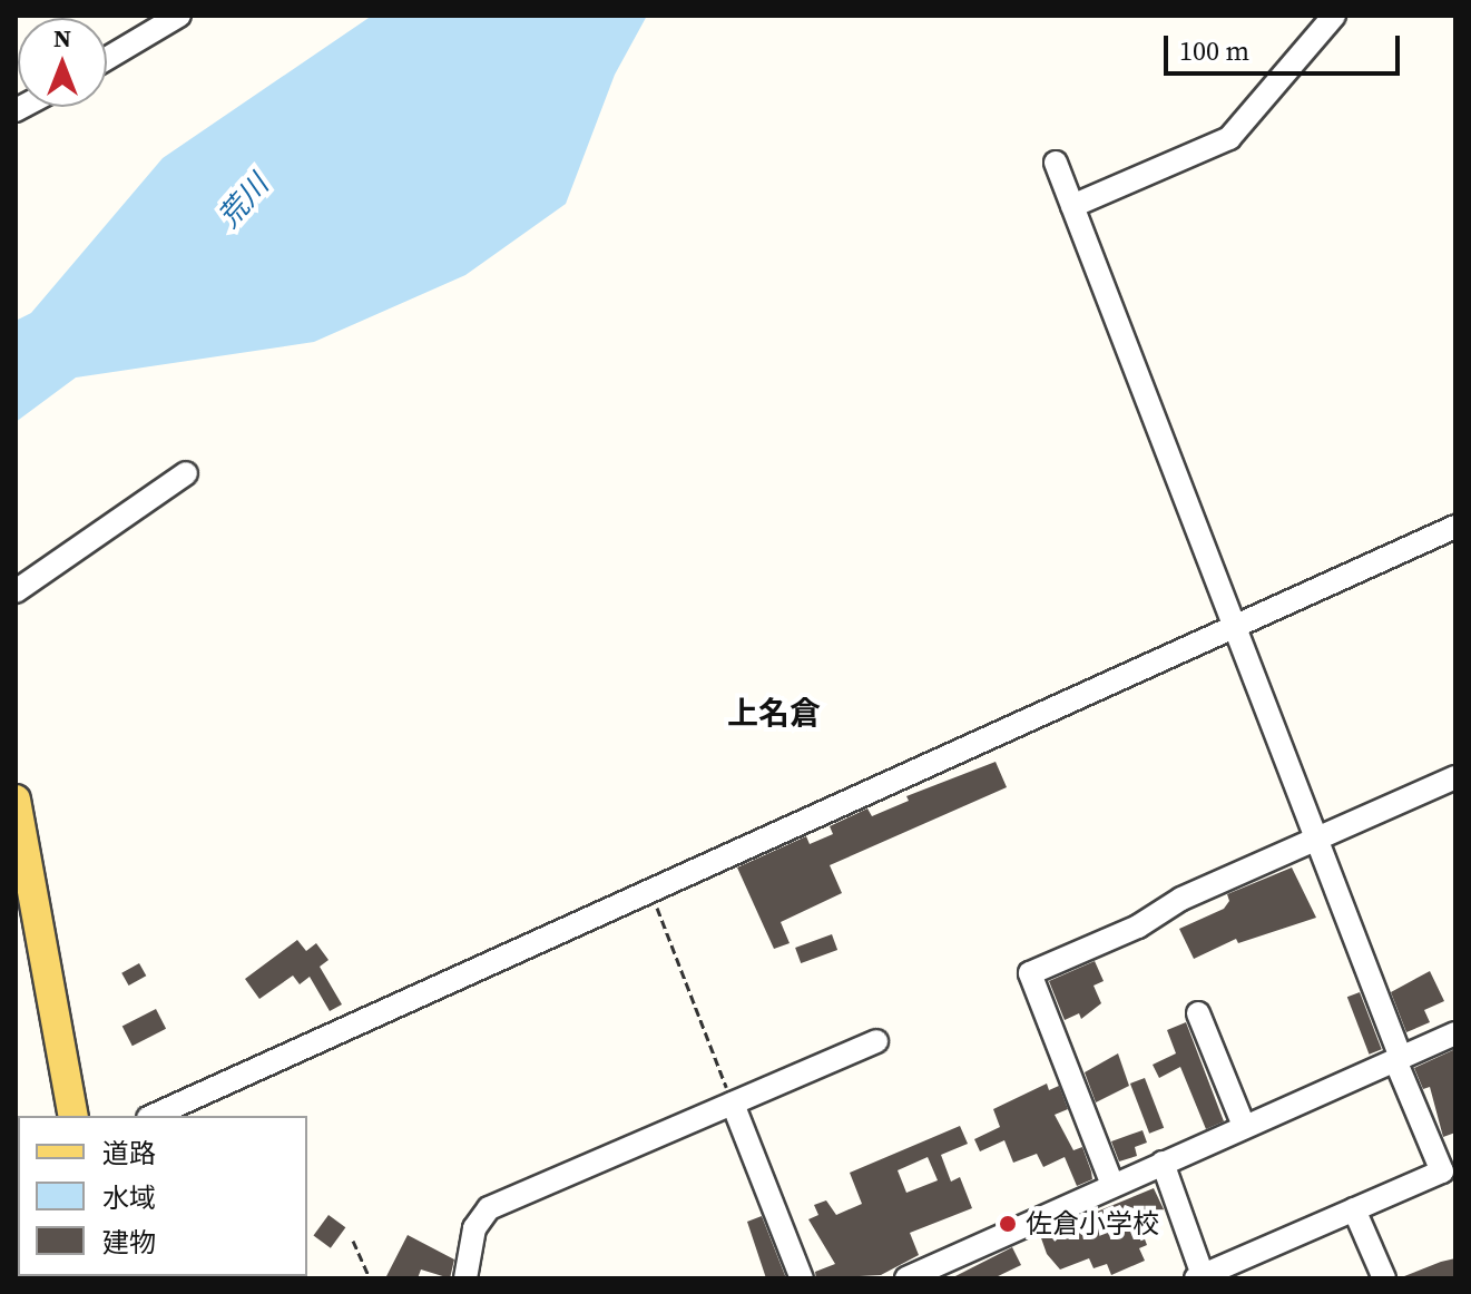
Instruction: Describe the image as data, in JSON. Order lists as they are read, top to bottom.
{
  "districts": ["上名倉"],
  "water": ["荒川"],
  "places": ["佐倉小学校"],
  "legend": ["道路", "水域", "建物"],
  "scale_bar": "100 m",
  "north": "top"
}
